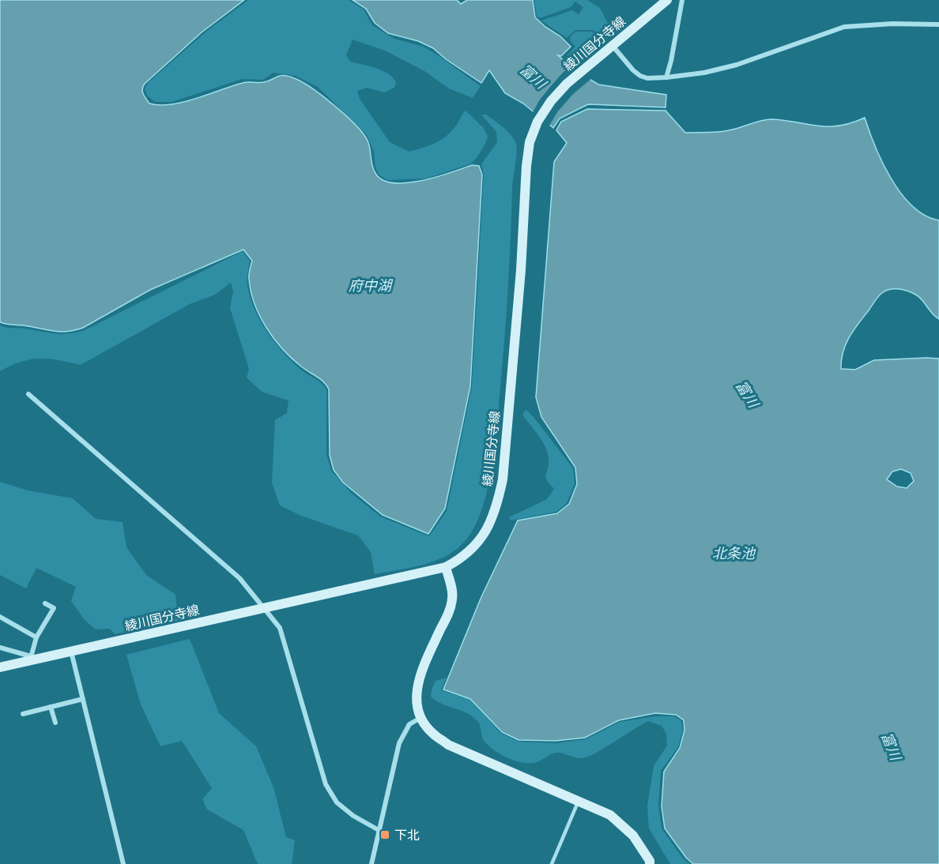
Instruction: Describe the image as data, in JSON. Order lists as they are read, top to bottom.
{
  "streets": {
    "main road": ["綾川国分寺線"]
  },
  "water": ["富川", "府中湖", "北条池"],
  "places": {
    "transit": ["下北"]
  }
}
